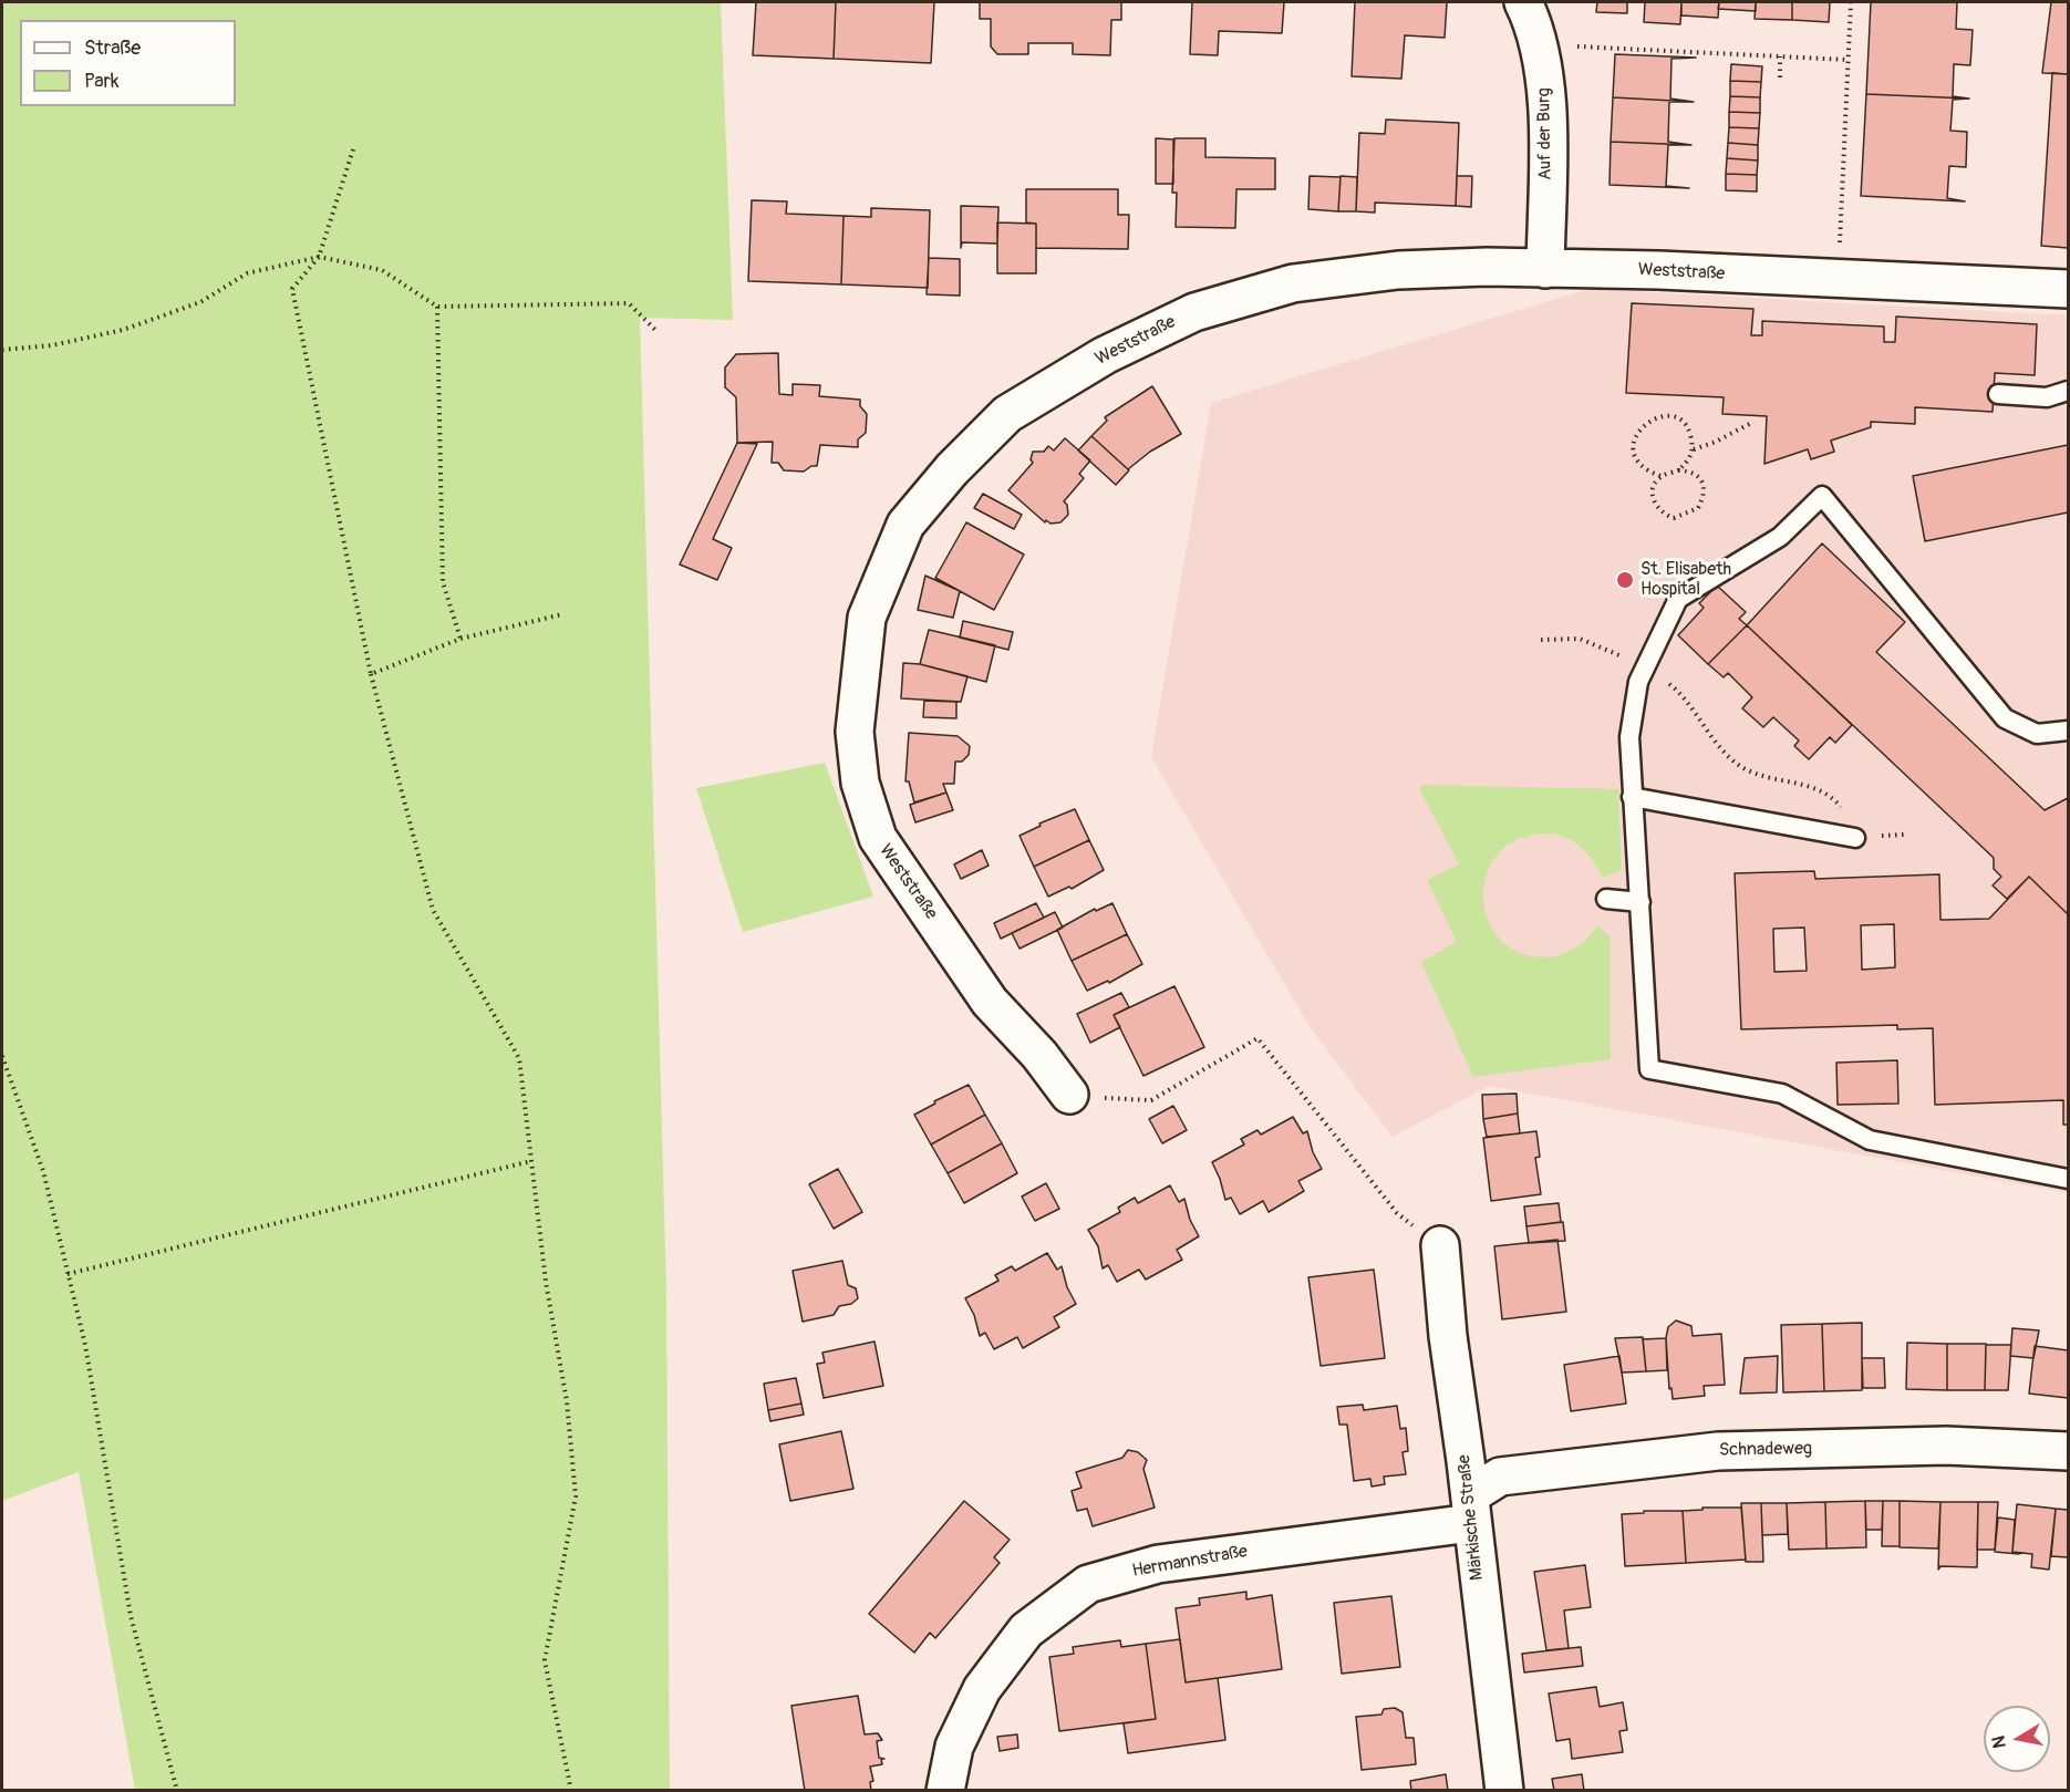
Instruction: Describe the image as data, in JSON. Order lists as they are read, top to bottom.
{
  "streets": {
    "street": [
      "Auf der Burg",
      "Weststraße",
      "Schnadeweg",
      "Märkische Straße",
      "Hermannstraße"
    ]
  },
  "crossings": [
    ["Auf der Burg", "Weststraße"],
    ["Schnadeweg", "Märkische Straße"],
    ["Schnadeweg", "Hermannstraße"],
    ["Märkische Straße", "Hermannstraße"]
  ],
  "places": ["St. Elisabeth Hospital"],
  "legend": ["Straße", "Park"],
  "north": "left"
}
